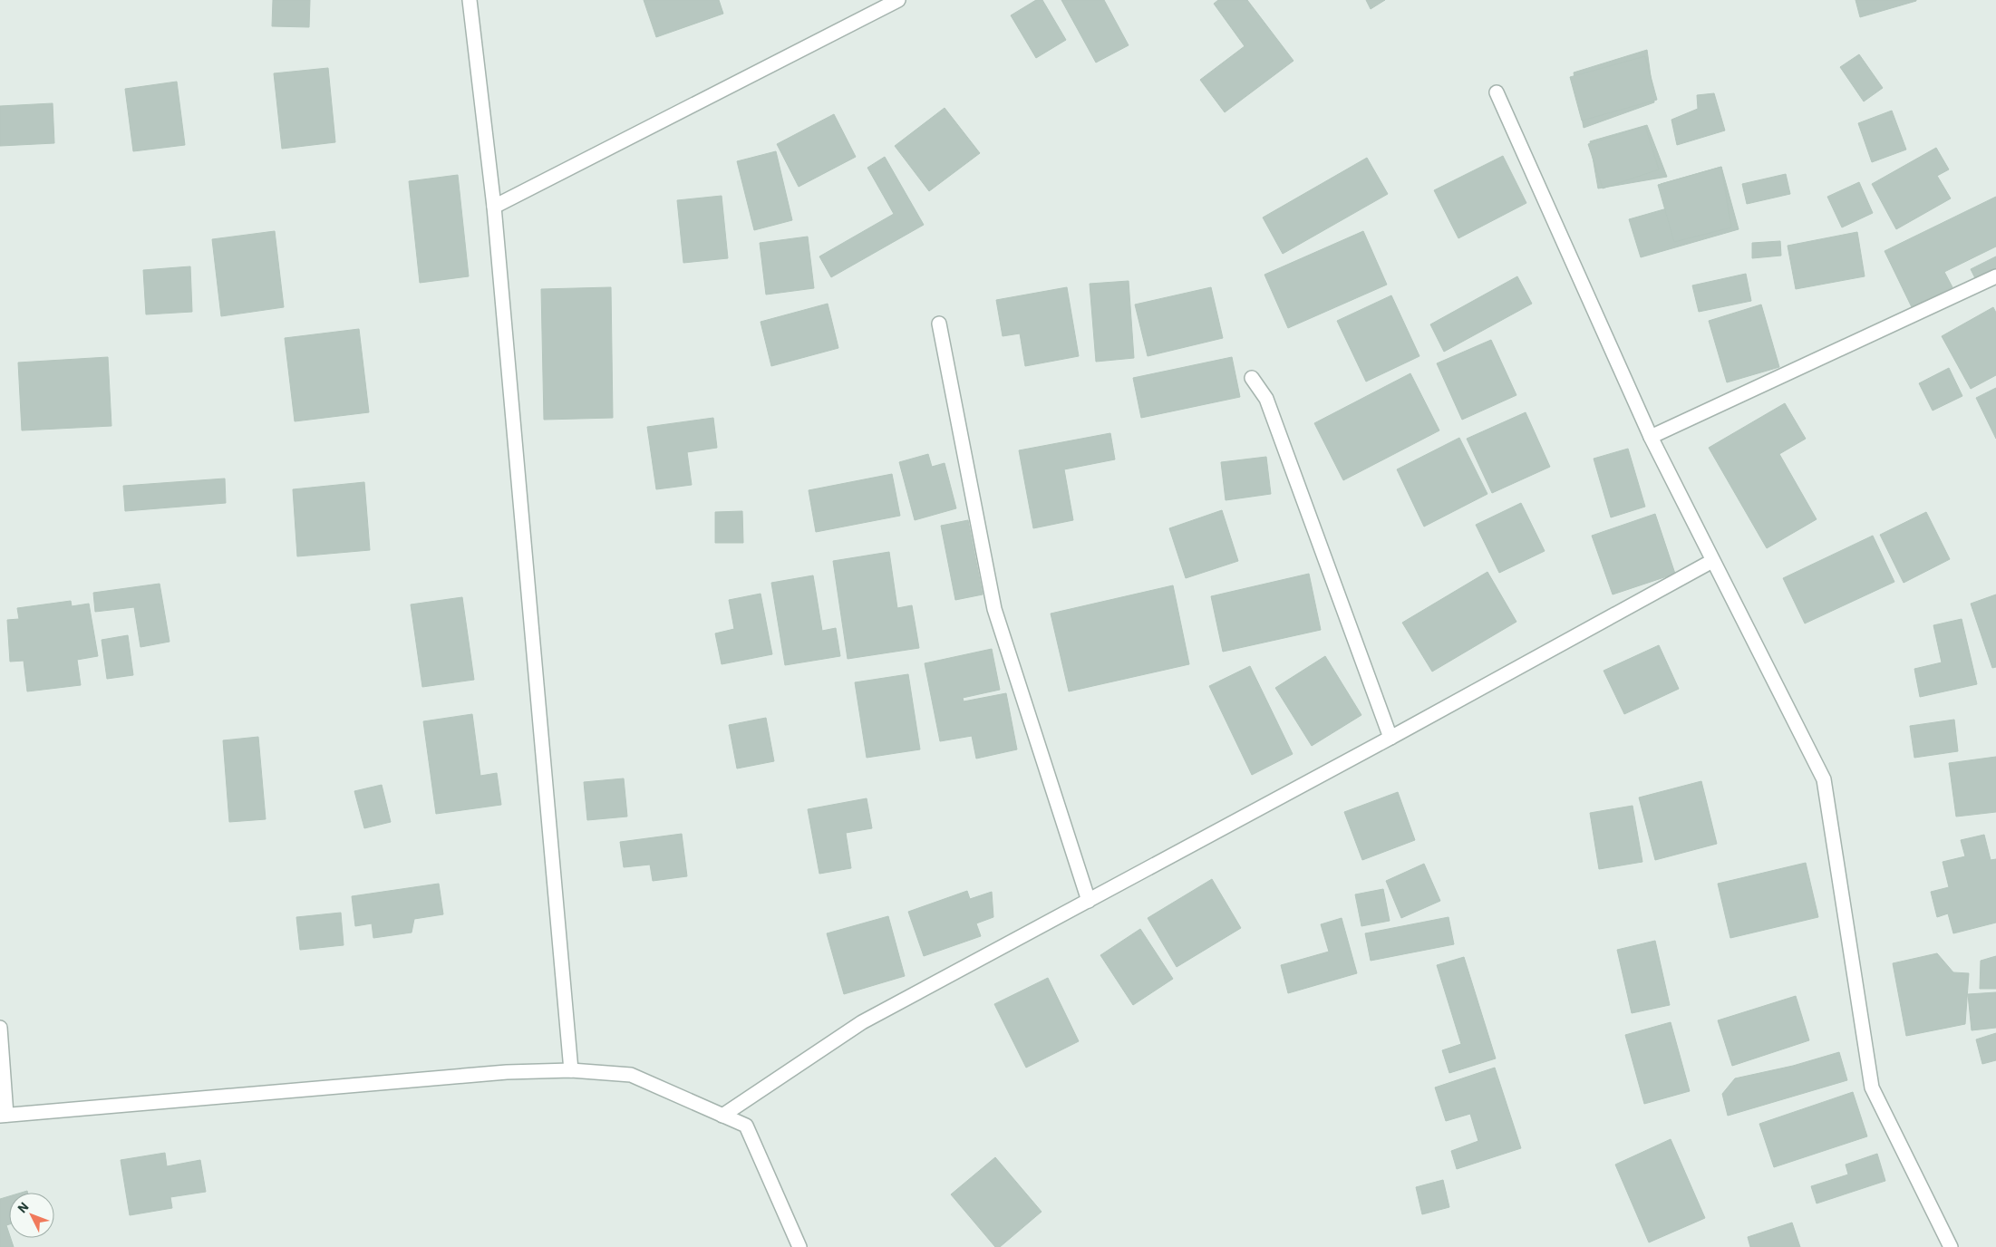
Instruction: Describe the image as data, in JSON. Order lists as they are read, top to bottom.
{
  "north": "top left"
}
